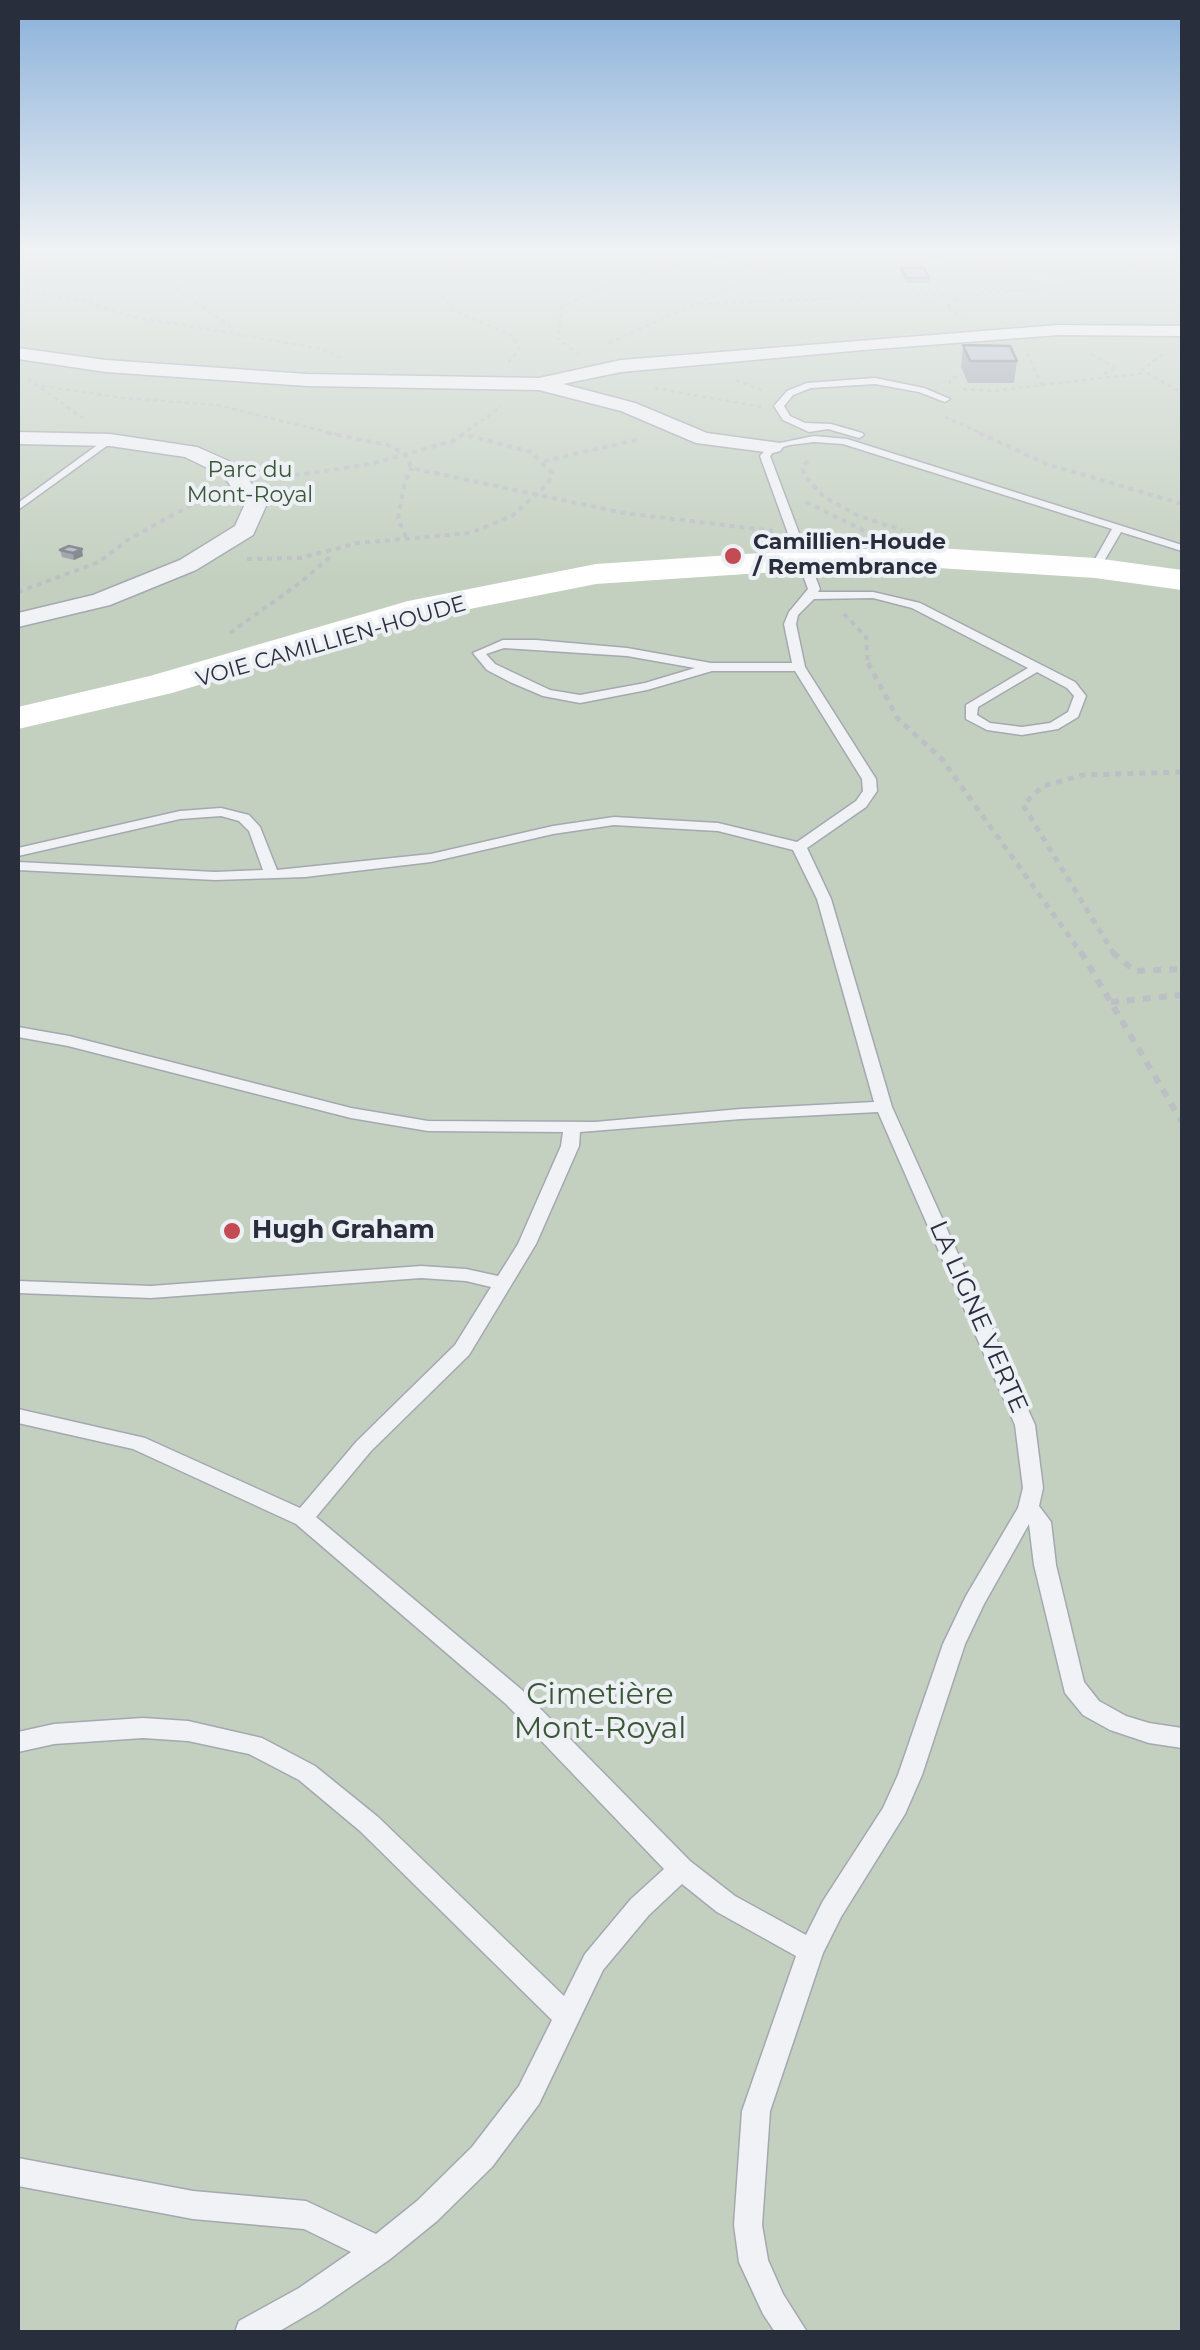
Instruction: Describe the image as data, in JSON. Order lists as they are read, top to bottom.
{
  "streets": {
    "street": ["VOIE CAMILLIEN-HOUDE"],
    "lane": ["LA LIGNE VERTE"]
  },
  "parks": ["Parc du Mont-Royal", "Cimetière Mont-Royal"],
  "places": ["Camillien-Houde / Remembrance", "Hugh Graham"]
}
